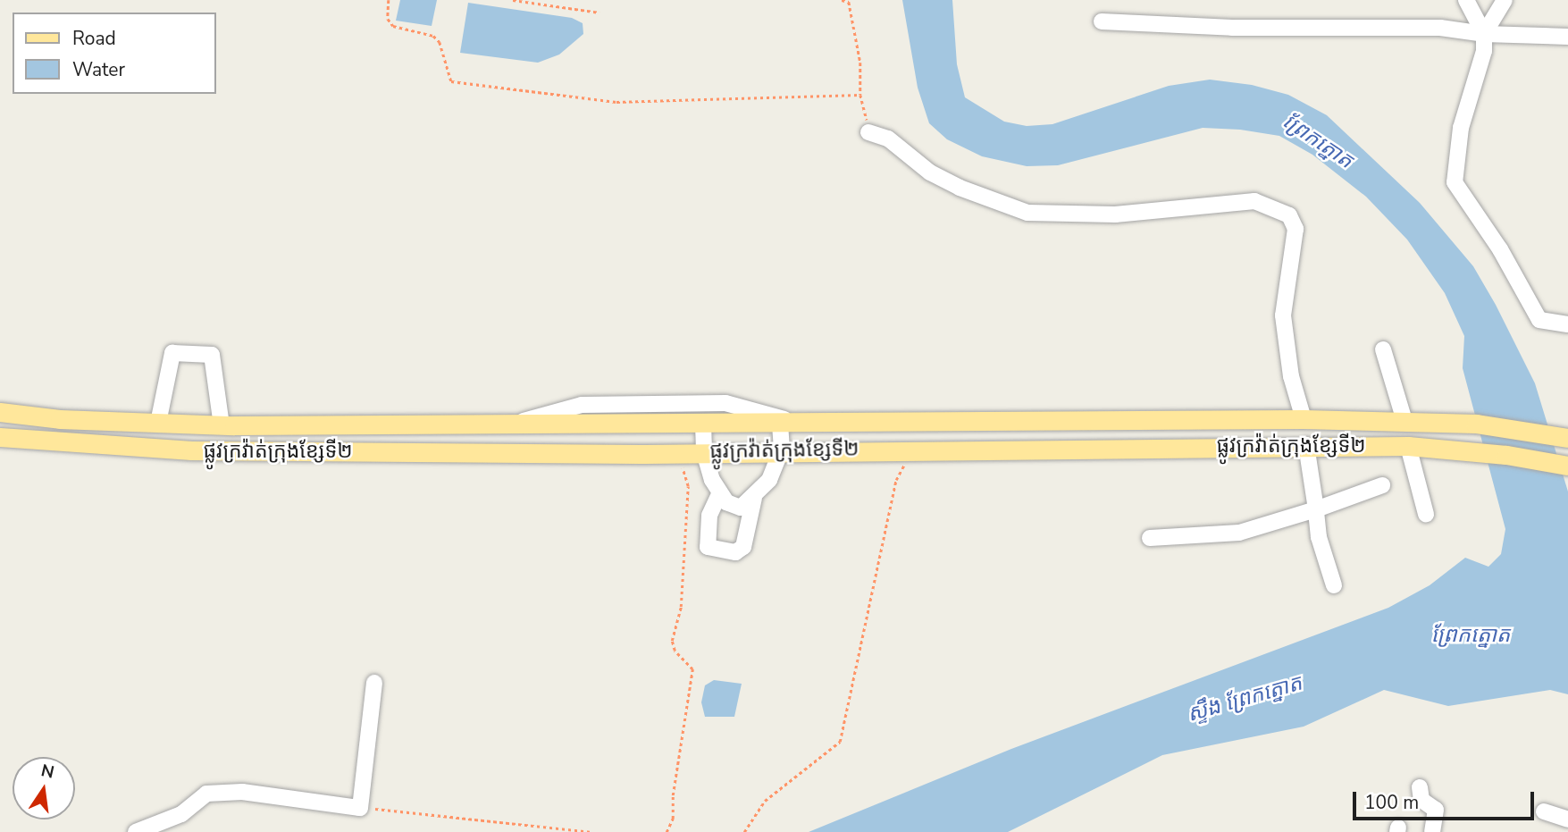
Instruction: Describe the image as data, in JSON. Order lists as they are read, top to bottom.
{
  "streets": {
    "main road": ["ផ្លូវក្រវ៉ាត់ក្រុងខ្សែទី២"]
  },
  "water": ["ព្រែកត្នោត", "ស្ទឹង ព្រែកត្នោត"],
  "legend": ["Road", "Water"],
  "scale_bar": "100 m",
  "north": "top"
}
